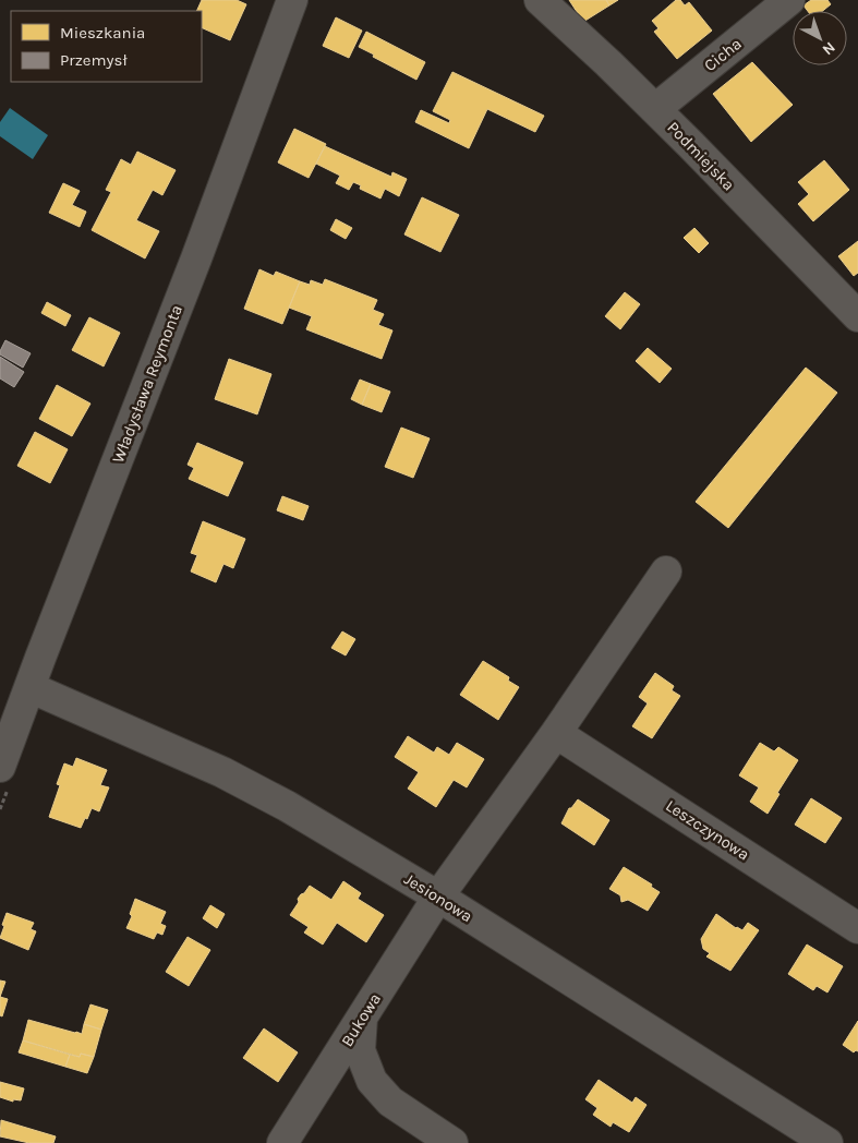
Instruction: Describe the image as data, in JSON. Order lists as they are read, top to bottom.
{
  "streets": {
    "street": [
      "Cicha",
      "Podmiejska",
      "Władysława Reymonta",
      "Leszczynowa",
      "Jesionowa",
      "Bukowa"
    ]
  },
  "crossings": [
    ["Cicha", "Podmiejska"],
    ["Władysława Reymonta", "Jesionowa"],
    ["Jesionowa", "Bukowa"]
  ],
  "legend": ["Mieszkania", "Przemysł"],
  "north": "bottom right"
}
